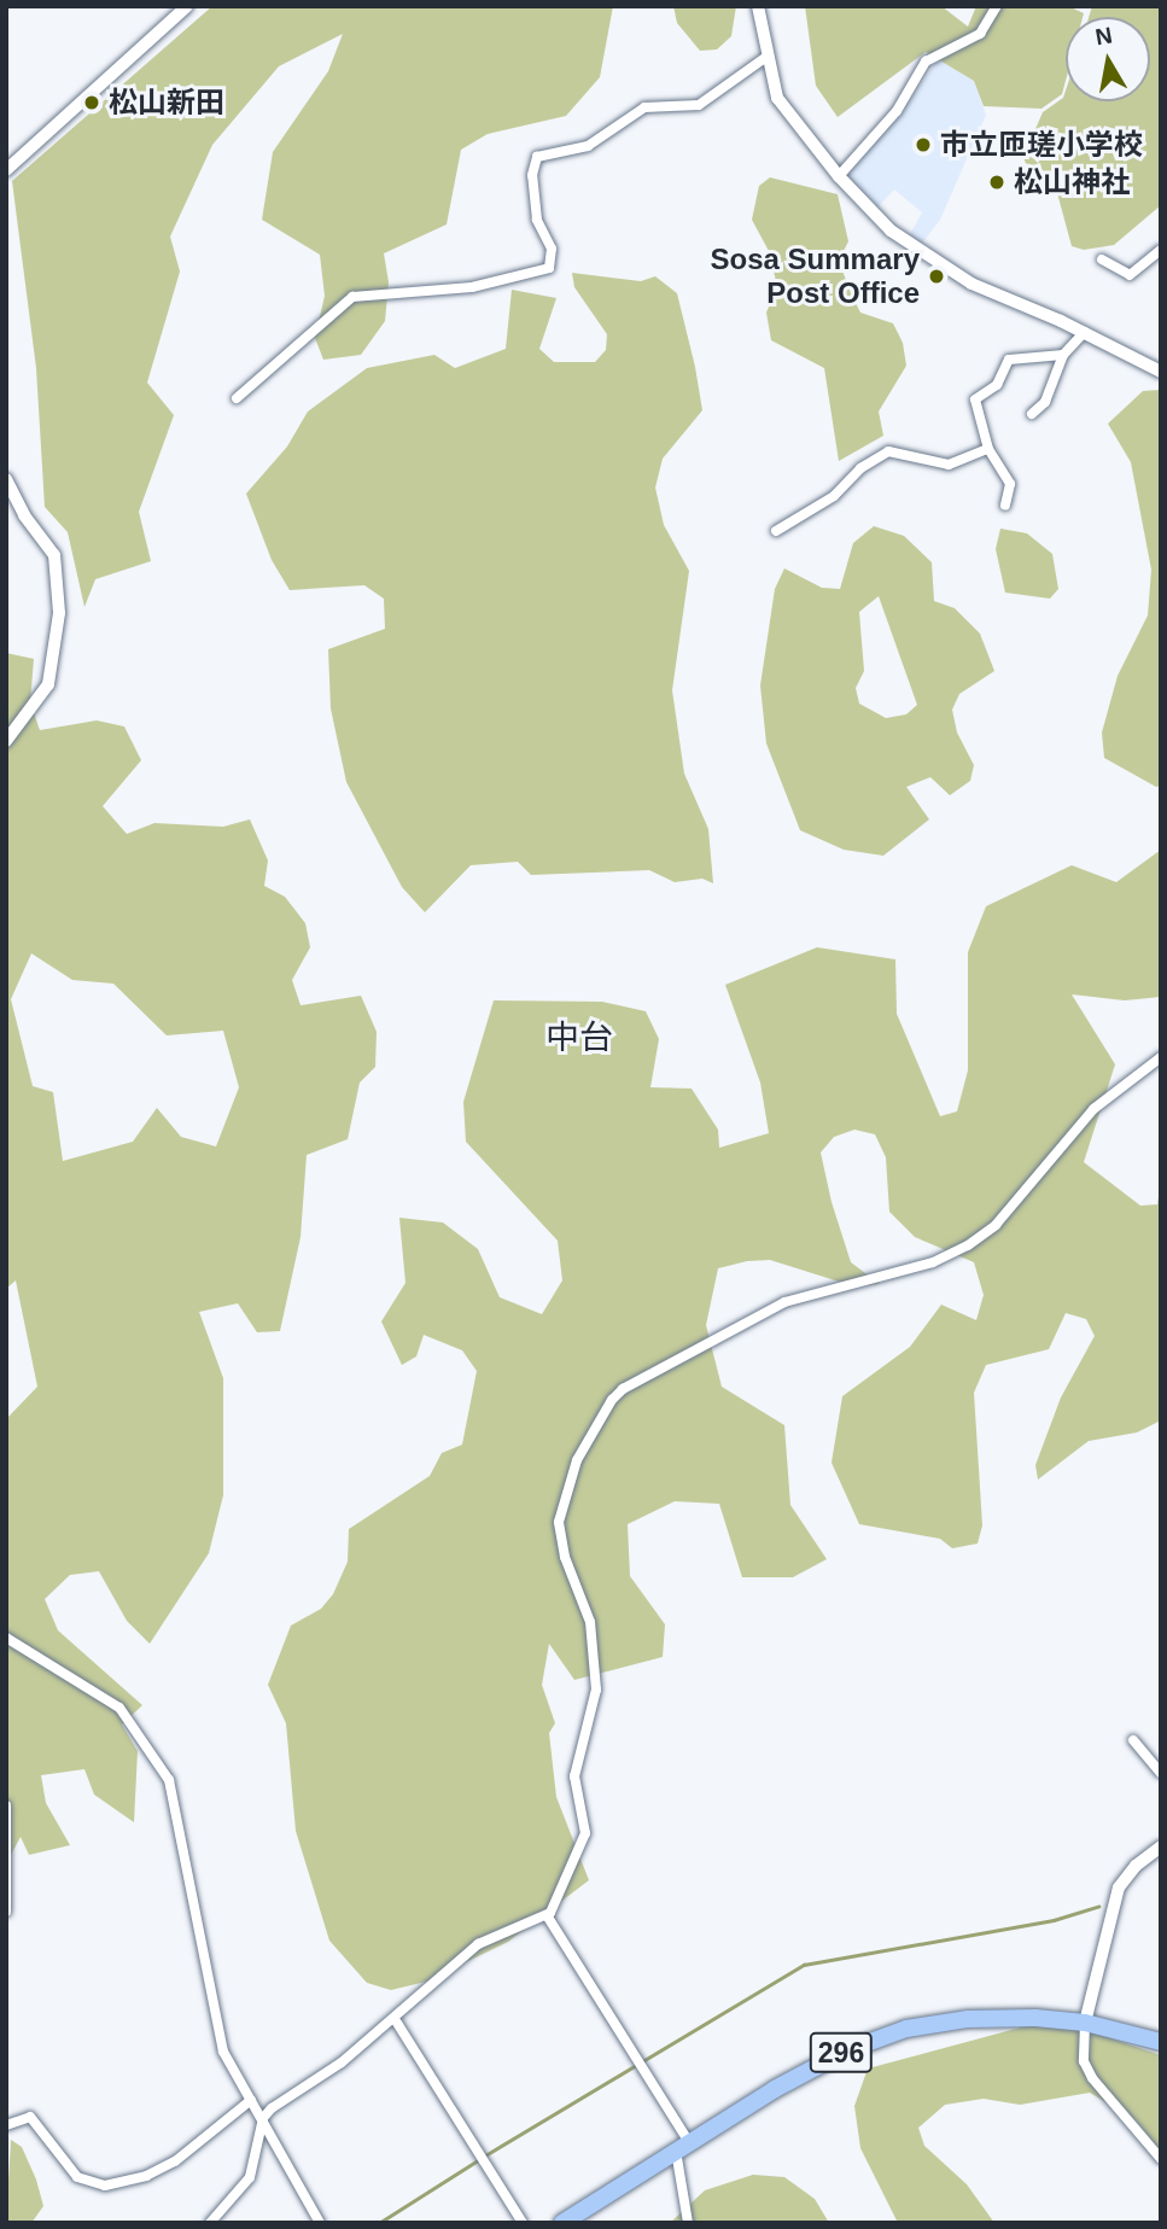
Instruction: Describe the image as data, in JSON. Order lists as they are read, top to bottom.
{
  "streets": {
    "highway": ["296"]
  },
  "districts": ["中台"],
  "places": [
    "松山新田",
    "市立匝瑳小学校",
    "松山神社",
    "Sosa Summary Post Office"
  ],
  "north": "top"
}
